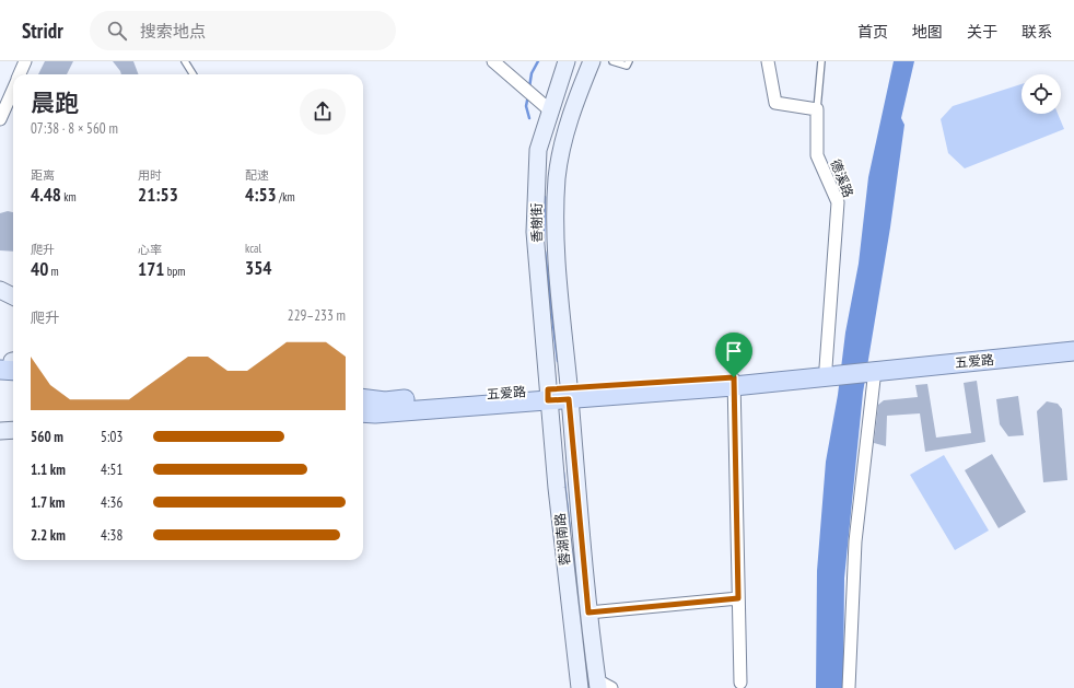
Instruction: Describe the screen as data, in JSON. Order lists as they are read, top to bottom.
{
  "streets": {
    "main road": ["香榭街", "五爱路", "蓉湖南路"],
    "street": ["德溪路"]
  },
  "crossings": [
    ["德溪路", "五爱路"],
    ["香榭街", "五爱路"],
    ["香榭街", "蓉湖南路"],
    ["五爱路", "蓉湖南路"]
  ],
  "page": {
    "header": "Stridr",
    "search": "搜索地点",
    "nav": [
      "首页",
      "地图",
      "关于",
      "联系"
    ],
    "heading": ["晨跑", "07:38 · 8 × 560 m"],
    "stats": [
      ["距离", "4.48 km"],
      ["用时", "21:53"],
      ["配速", "4:53 /km"],
      ["爬升", "40 m"],
      ["心率", "171 bpm"],
      ["kcal", "354"]
    ],
    "chart": ["爬升", "229–233 m"],
    "list": [
      {
        "name": "560 m",
        "note": "5:03"
      },
      {
        "name": "1.1 km",
        "note": "4:51"
      },
      {
        "name": "1.7 km",
        "note": "4:36"
      },
      {
        "name": "2.2 km",
        "note": "4:38"
      }
    ]
  }
}
